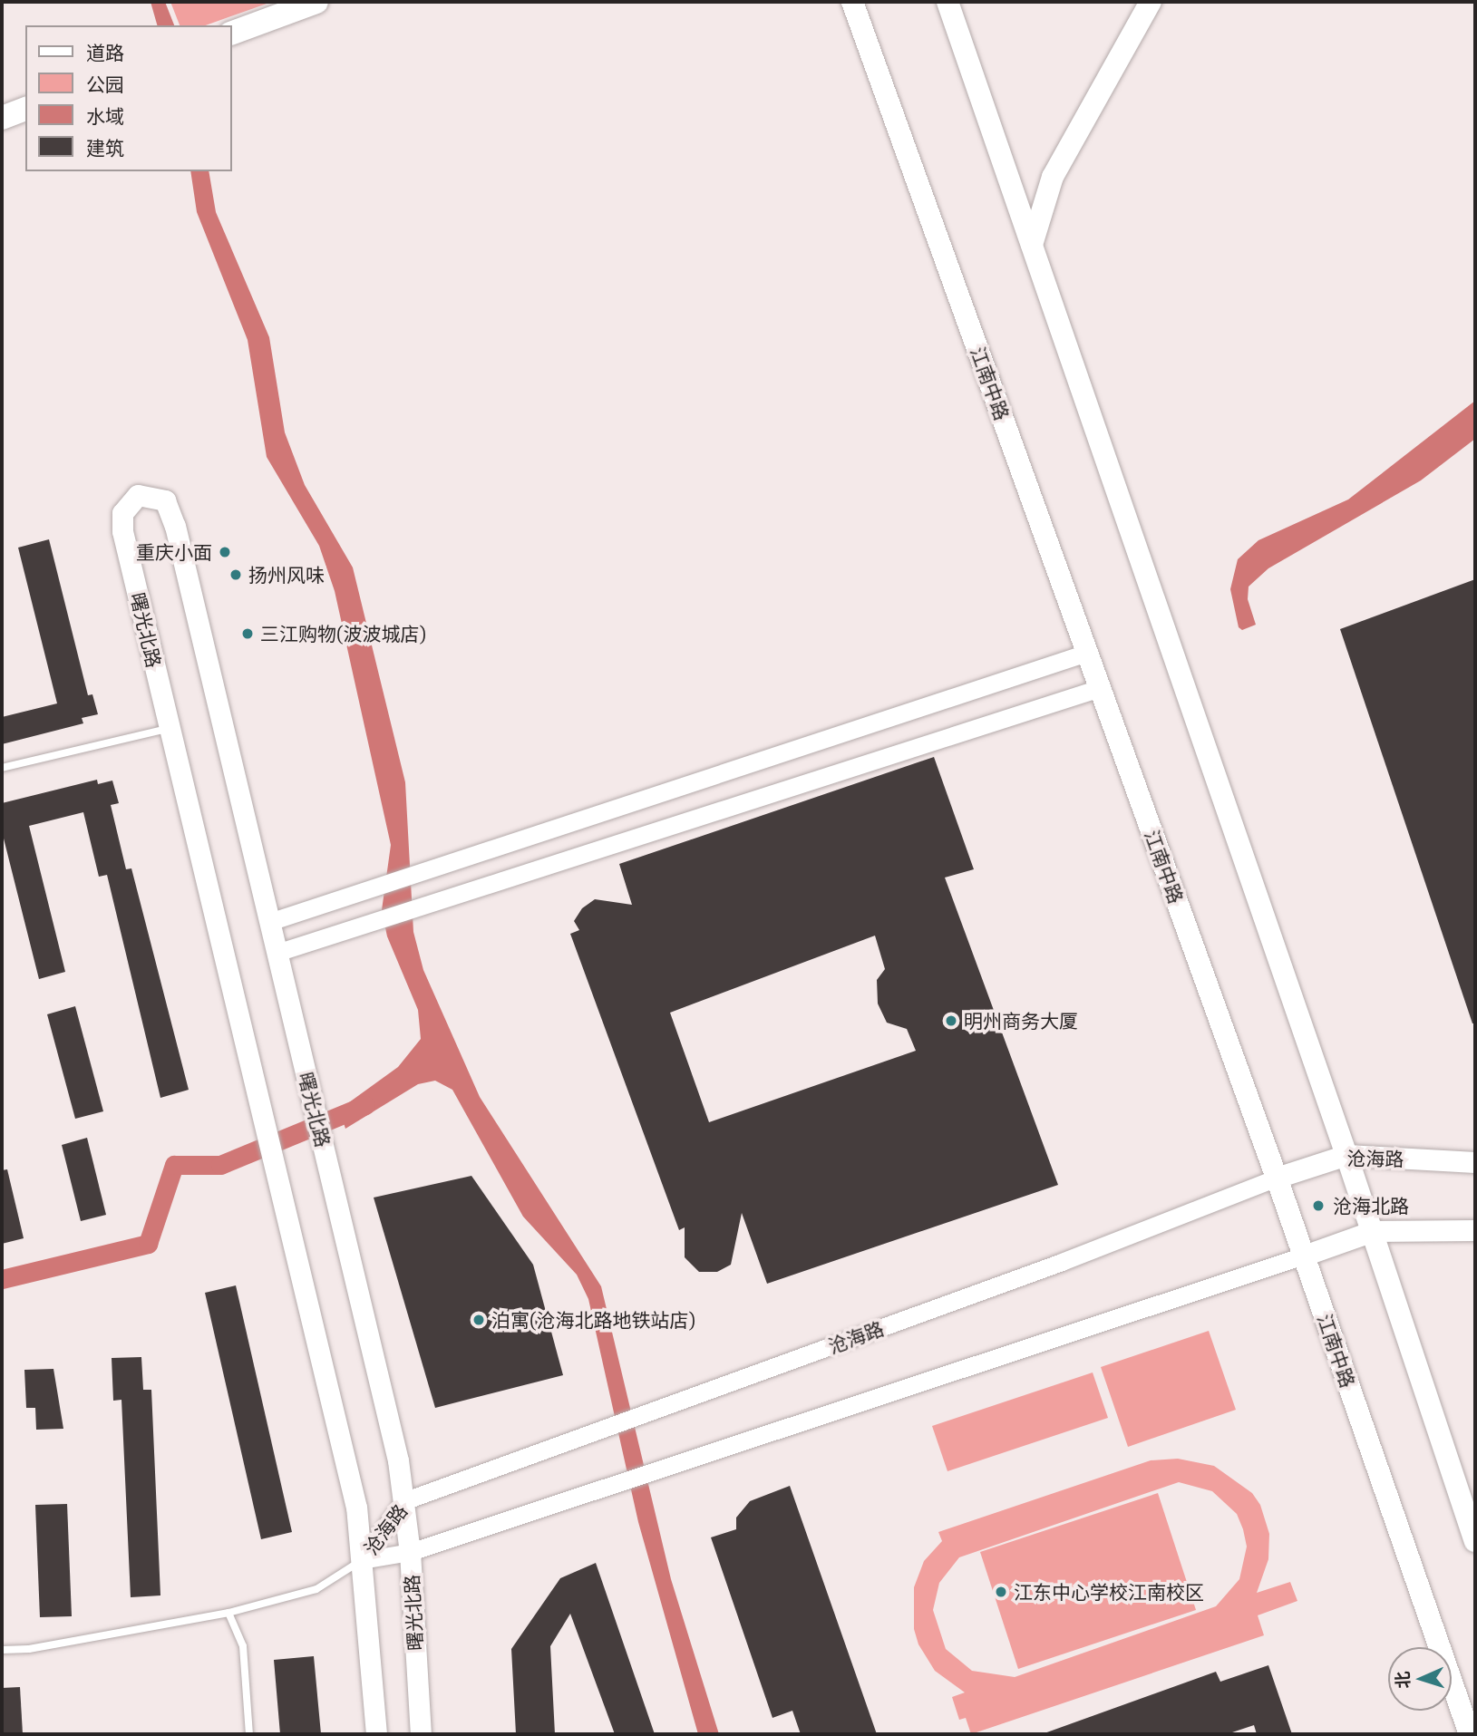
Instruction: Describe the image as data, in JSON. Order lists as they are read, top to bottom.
{
  "streets": {
    "main road": ["江南中路", "曙光北路", "沧海路"]
  },
  "crossings": [
    ["江南中路", "沧海路"],
    ["曙光北路", "沧海路"]
  ],
  "places": [
    "重庆小面",
    "扬州风味",
    "三江购物(波波城店)",
    "明州商务大厦",
    "沧海北路",
    "泊寓(沧海北路地铁站店)",
    "江东中心学校江南校区"
  ],
  "legend": [
    "道路",
    "公园",
    "水域",
    "建筑"
  ],
  "north": "left"
}
